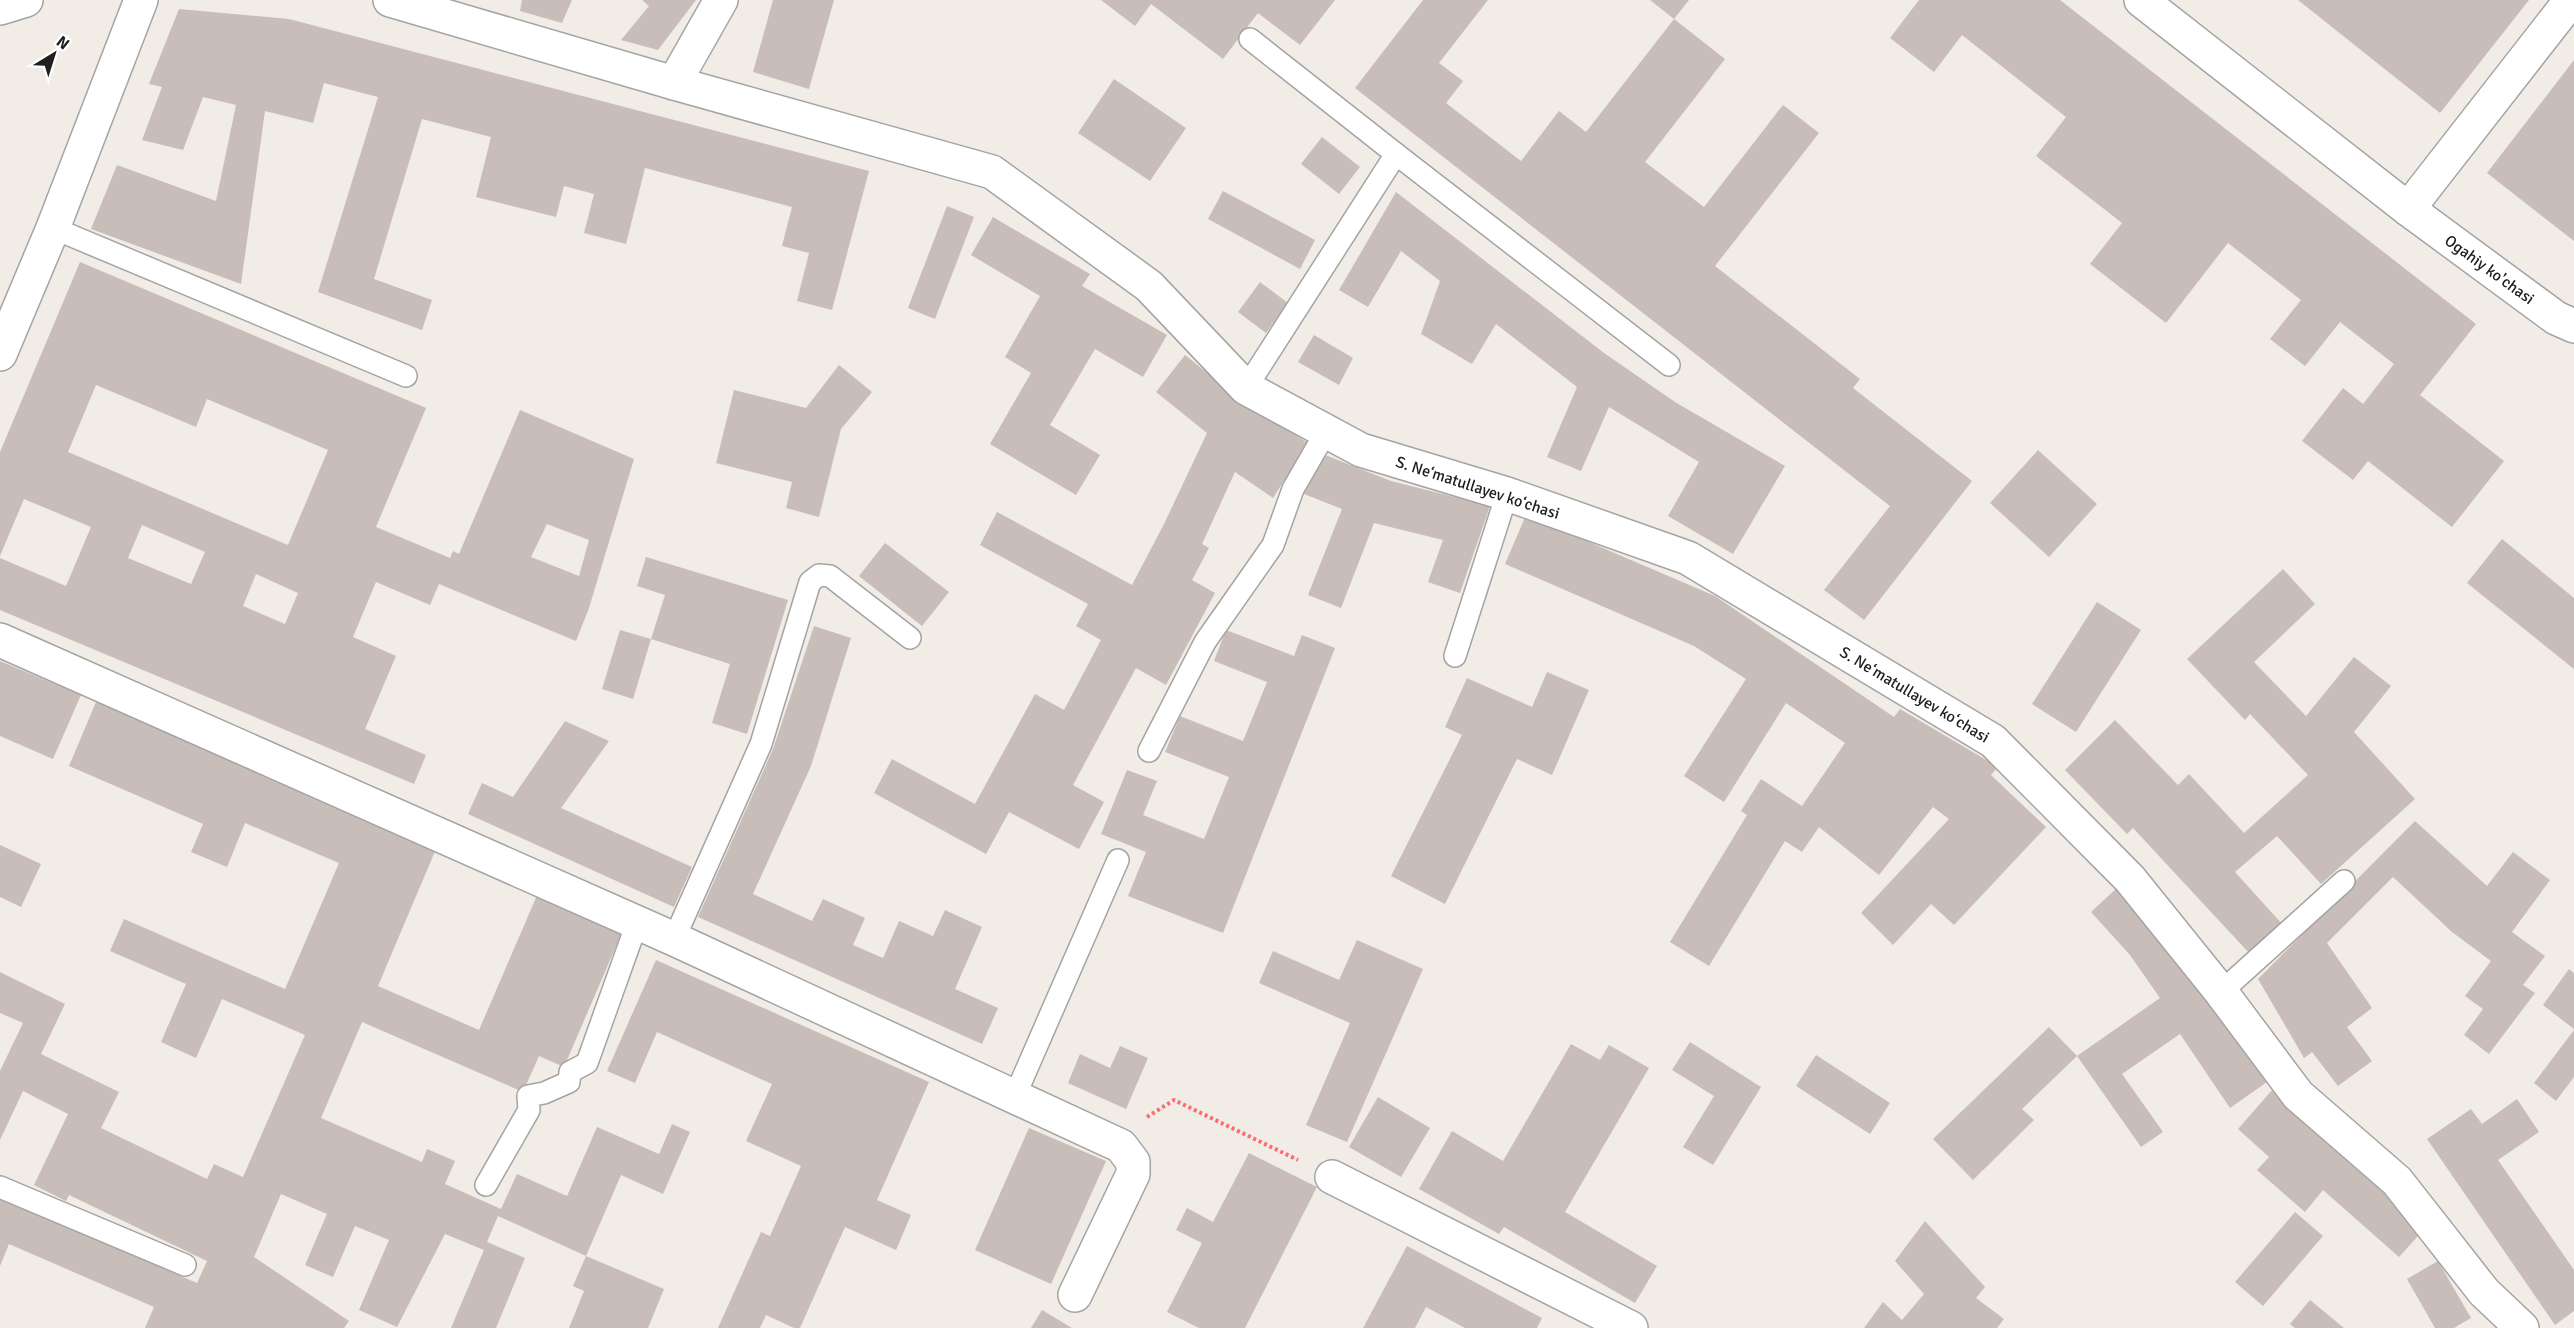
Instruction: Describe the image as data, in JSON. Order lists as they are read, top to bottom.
{
  "streets": {
    "street": ["Ogahiy ko'chasi", "S. Neʻmatullayev koʻchasi"]
  },
  "north": "top right"
}
